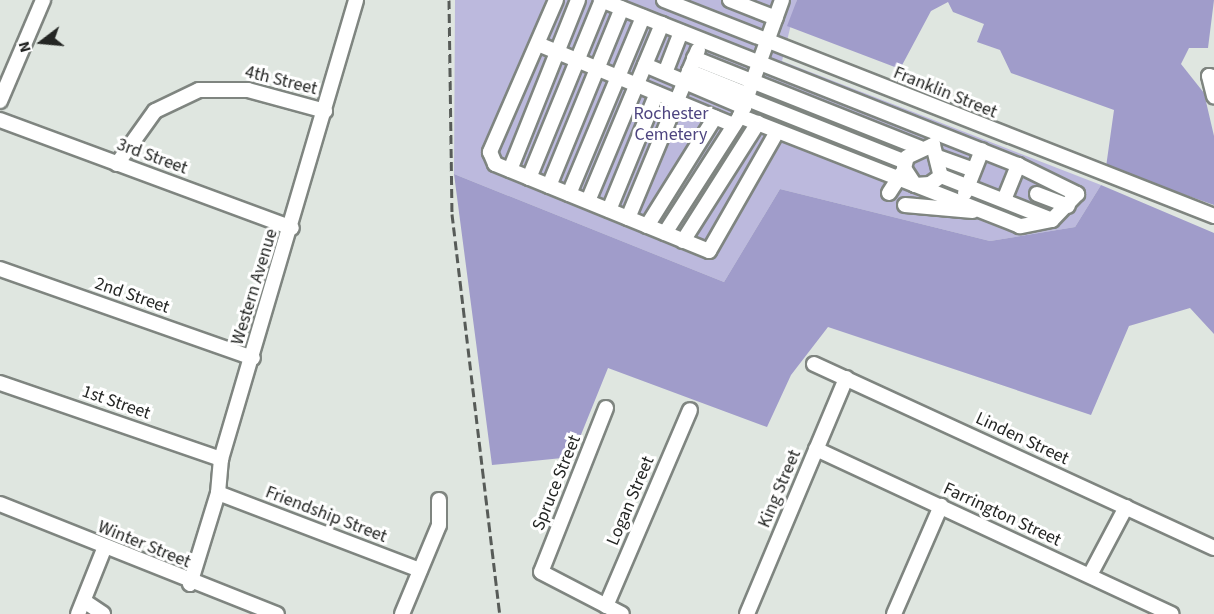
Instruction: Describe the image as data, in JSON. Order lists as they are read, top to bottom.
{
  "streets": {
    "street": [
      "4th Street",
      "Franklin Street",
      "3rd Street",
      "Western Avenue",
      "2nd Street",
      "1st Street",
      "Linden Street",
      "Spruce Street",
      "King Street",
      "Logan Street",
      "Friendship Street",
      "Farrington Street",
      "Winter Street"
    ]
  },
  "crossings": [
    ["4th Street", "3rd Street"],
    ["4th Street", "Western Avenue"],
    ["3rd Street", "Western Avenue"],
    ["Western Avenue", "2nd Street"],
    ["Western Avenue", "1st Street"],
    ["Western Avenue", "Friendship Street"],
    ["Western Avenue", "Winter Street"],
    ["Linden Street", "King Street"],
    ["Spruce Street", "Logan Street"],
    ["King Street", "Farrington Street"]
  ],
  "parks": ["Rochester Cemetery"],
  "north": "left"
}
